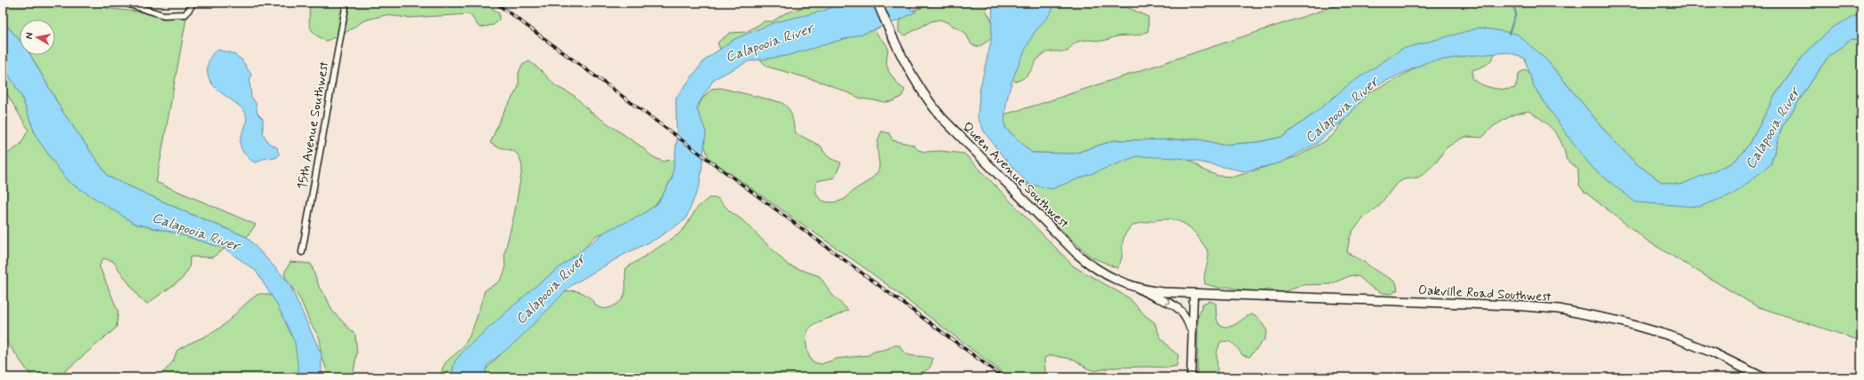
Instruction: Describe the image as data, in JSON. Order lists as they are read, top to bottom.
{
  "streets": {
    "main road": ["Queen Avenue Southwest", "Oakville Road Southwest"],
    "street": ["15th Avenue Southwest"]
  },
  "crossings": [
    ["Queen Avenue Southwest", "Oakville Road Southwest"]
  ],
  "water": ["Calapooia River"],
  "north": "left"
}
